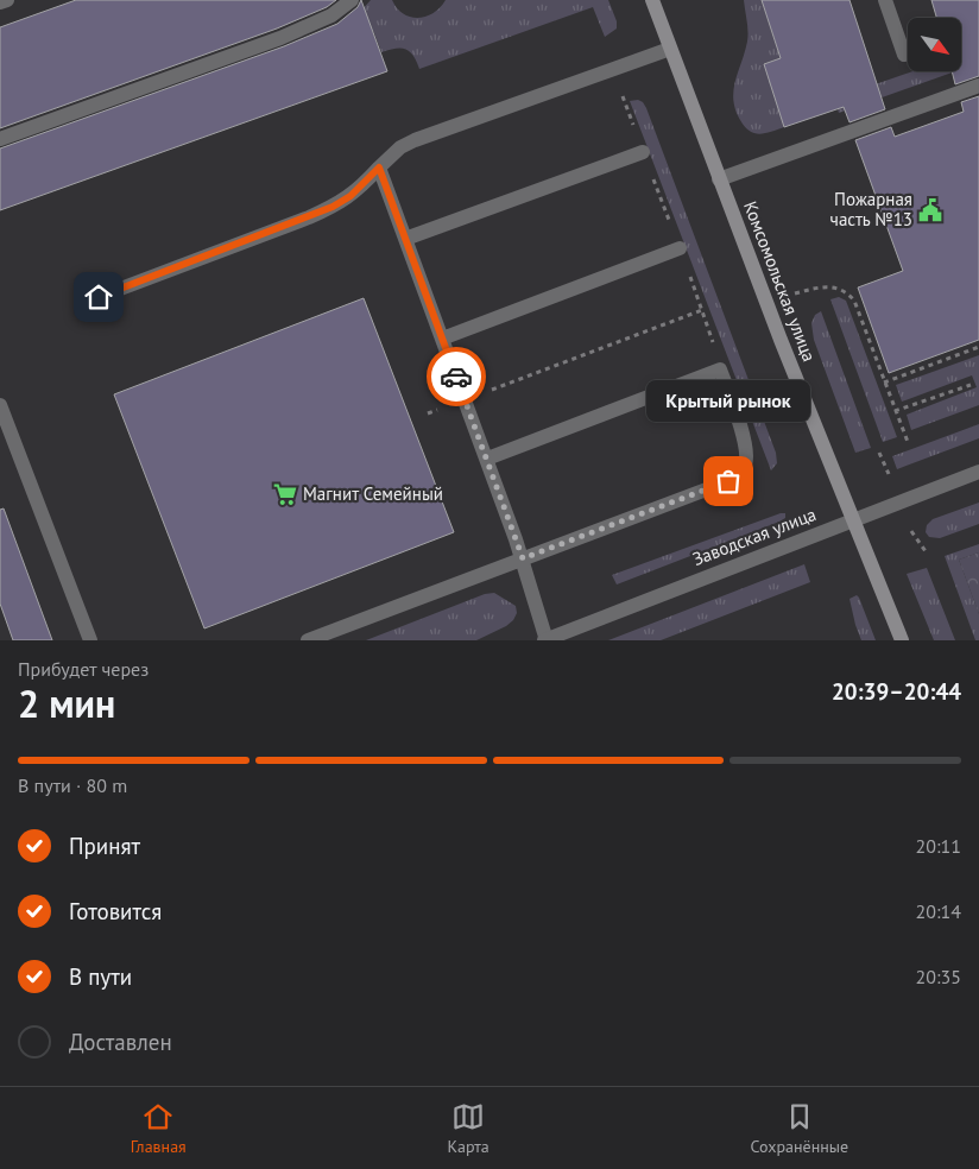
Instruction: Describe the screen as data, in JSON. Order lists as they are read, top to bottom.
{
  "streets": {
    "street": ["Комсомольская улица", "Заводская улица"]
  },
  "crossings": [
    ["Комсомольская улица", "Заводская улица"]
  ],
  "places": {
    "public building": ["Пожарная часть №13"],
    "other": ["Крытый рынок"],
    "supermarket": ["Магнит Семейный"]
  },
  "north": "bottom right",
  "page": {
    "bubble": "Крытый рынок",
    "heading": ["2 мин", "Прибудет через", "20:39–20:44"],
    "bar": "В пути · 80 m",
    "list": [
      ["Принят", "20:11"],
      ["Готовится", "20:14"],
      ["В пути", "20:35"],
      "Доставлен"
    ],
    "tabs": ["Главная", "Карта", "Сохранённые"]
  }
}
